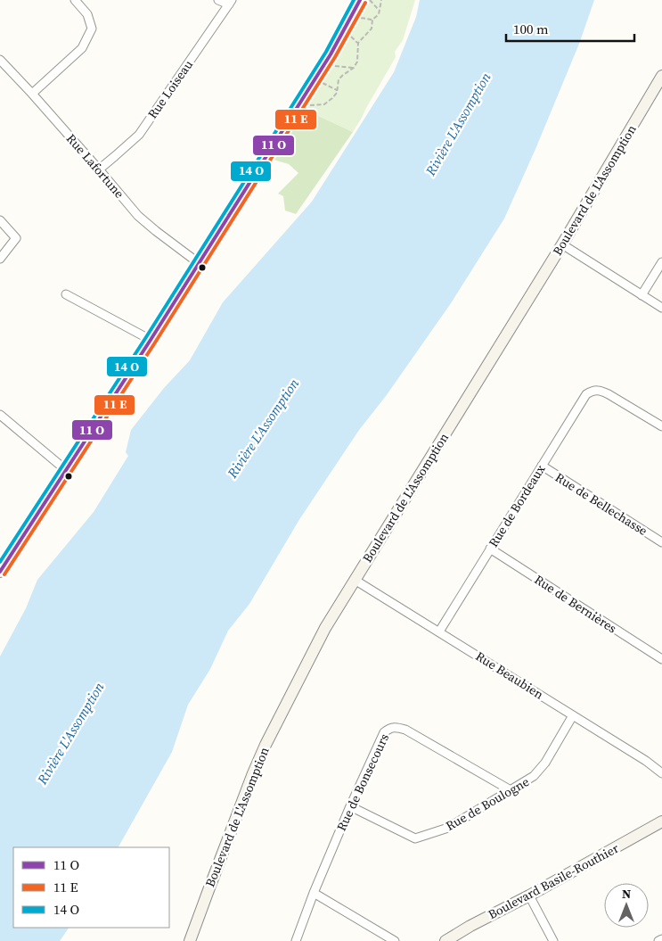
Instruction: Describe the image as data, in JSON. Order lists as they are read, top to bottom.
{
  "streets": {
    "street": [
      "Rue Loiseau",
      "Rue Lafortune",
      "Boulevard de L'Assomption",
      "Rue de Bellechasse",
      "Rue de Bordeaux",
      "Rue de Bernières",
      "Rue Beaubien",
      "Rue de Bonsecours",
      "Rue de Boulogne",
      "Boulevard Basile-Routhier"
    ]
  },
  "crossings": [
    ["Rue Loiseau", "Rue Lafortune"],
    ["Boulevard de L'Assomption", "Rue Beaubien"],
    ["Rue de Bellechasse", "Rue de Bordeaux"],
    ["Rue de Bordeaux", "Rue de Bernières"],
    ["Rue de Bordeaux", "Rue Beaubien"],
    ["Rue Beaubien", "Rue de Boulogne"],
    ["Rue de Bonsecours", "Rue de Boulogne"]
  ],
  "water": ["Rivière L'Assomption"],
  "legend": ["11 O", "11 E", "14 O"],
  "scale_bar": "100 m",
  "north": "top"
}
